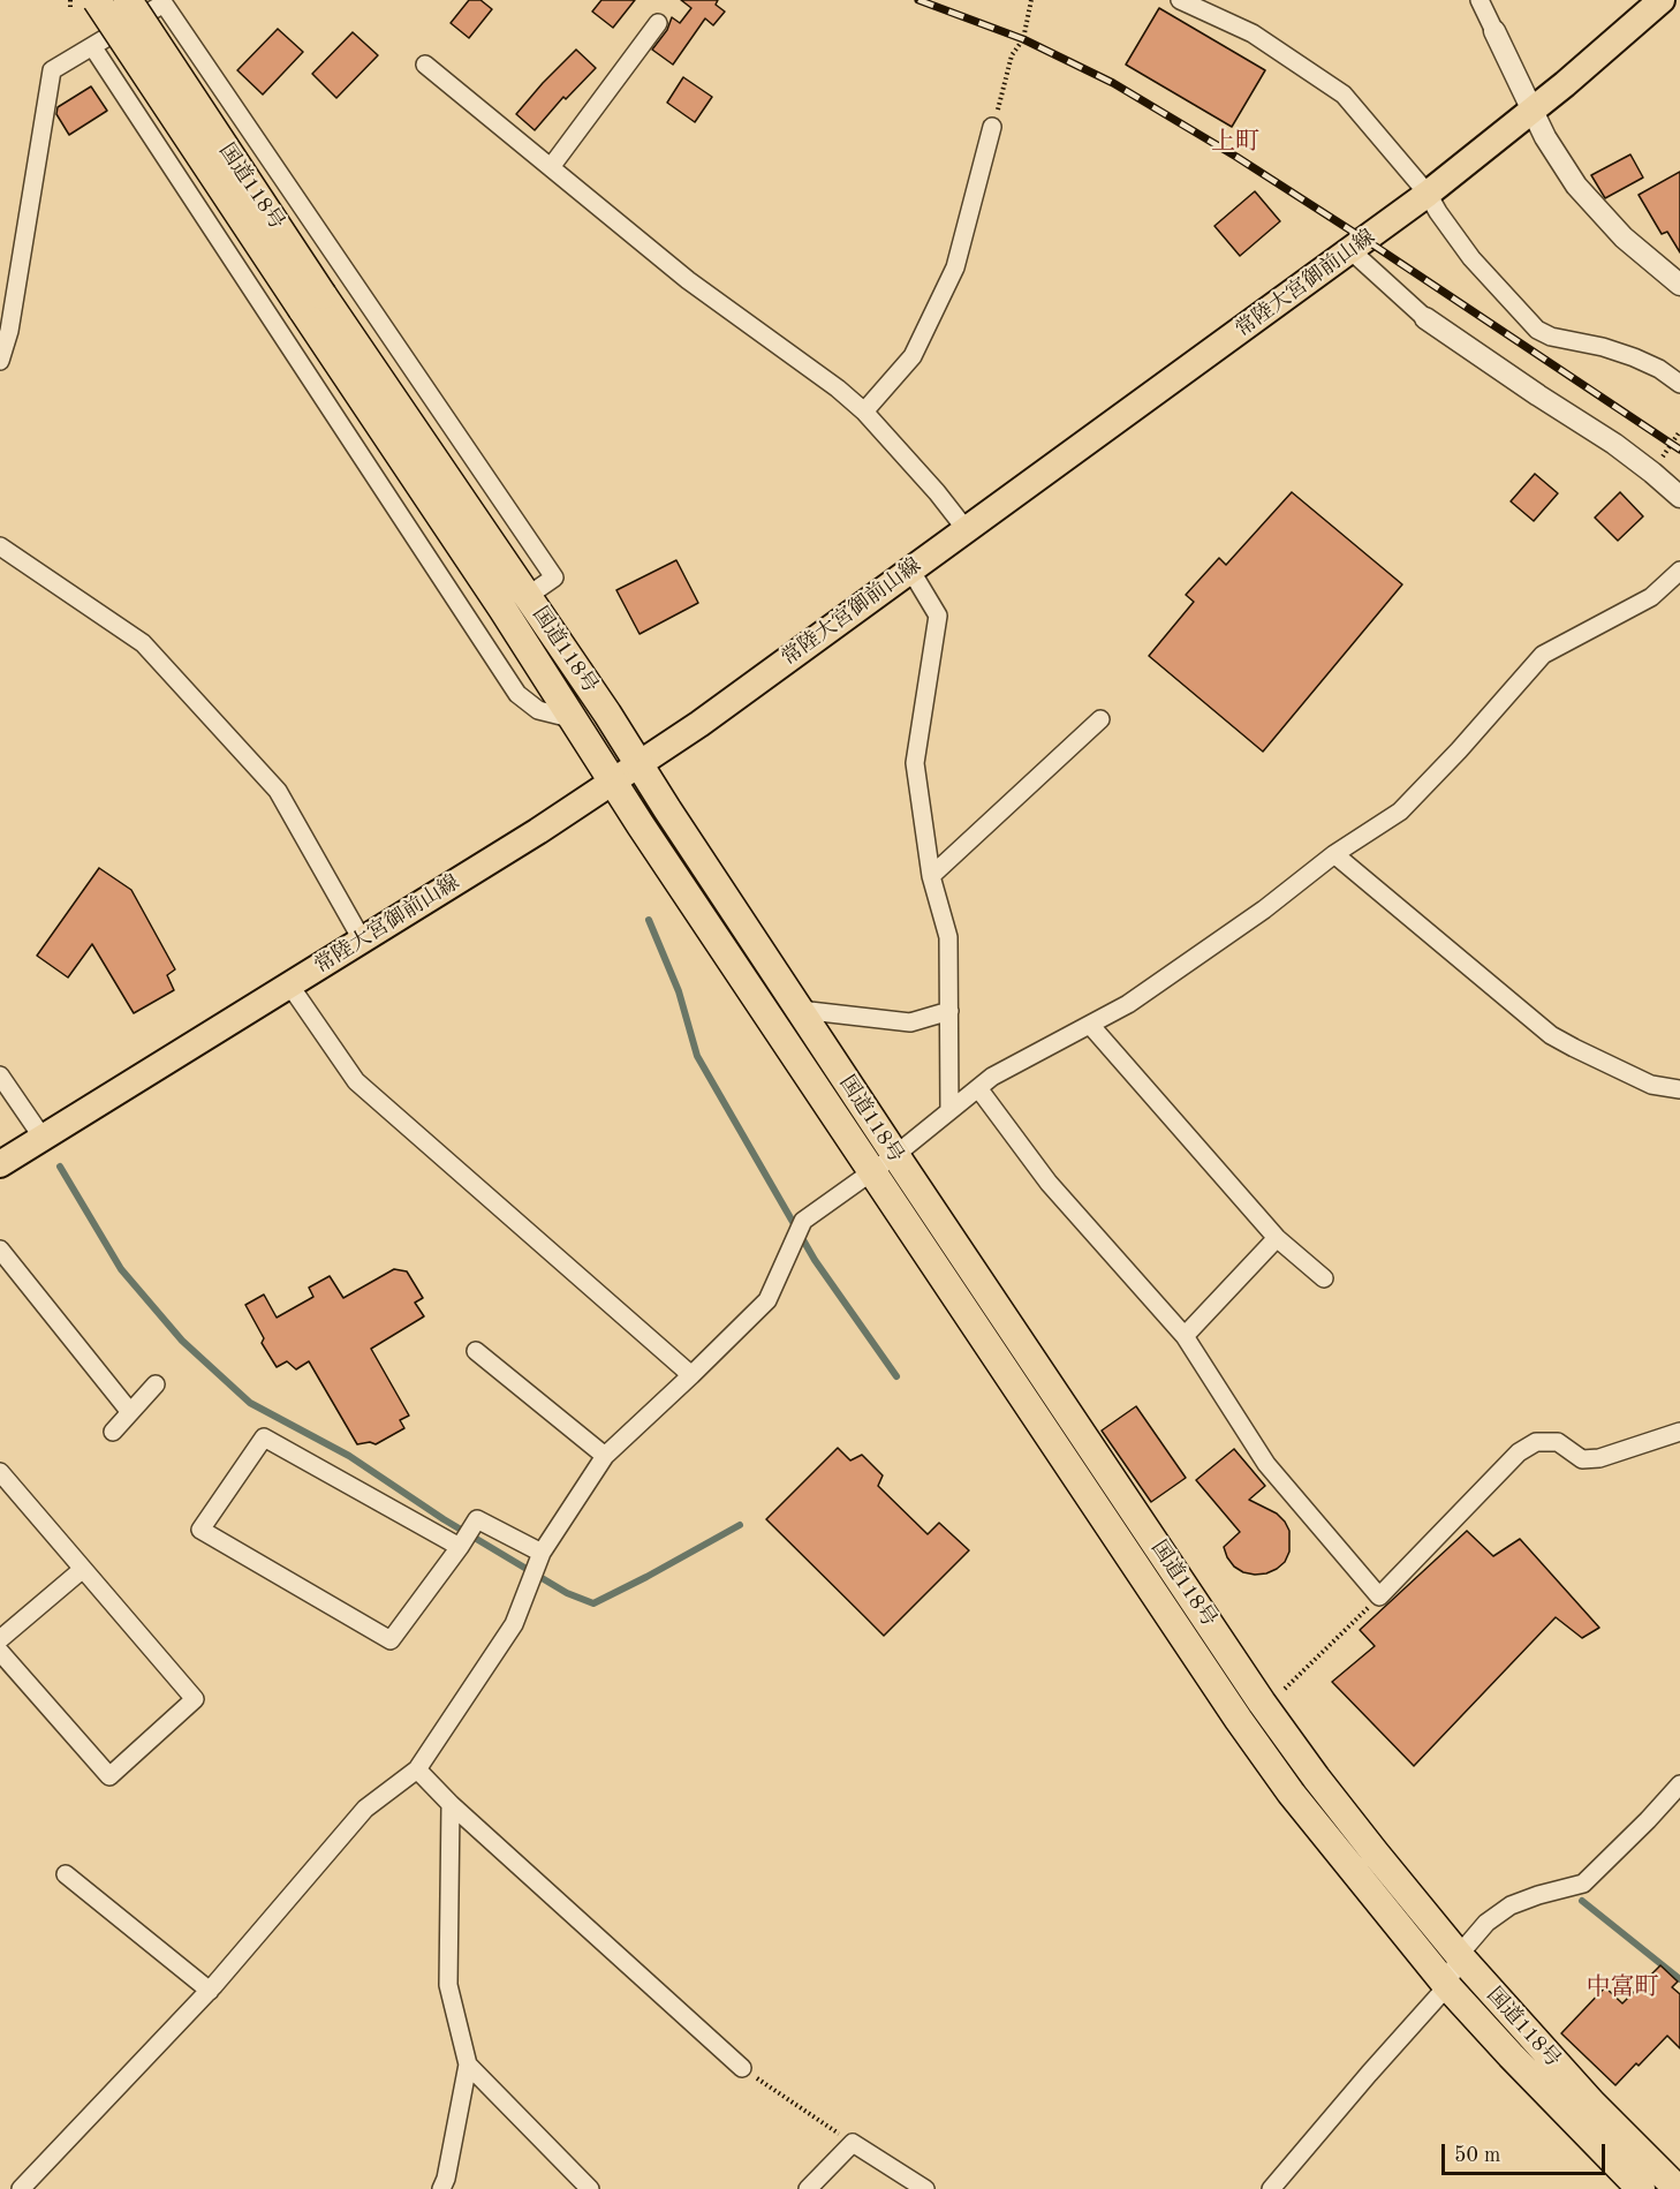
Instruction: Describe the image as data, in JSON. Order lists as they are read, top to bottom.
{
  "streets": {
    "highway": ["国道118号"],
    "main road": ["常陸大宮御前山線"]
  },
  "crossings": [
    ["国道118号", "常陸大宮御前山線"]
  ],
  "districts": ["上町", "中富町"],
  "scale_bar": "50 m"
}
